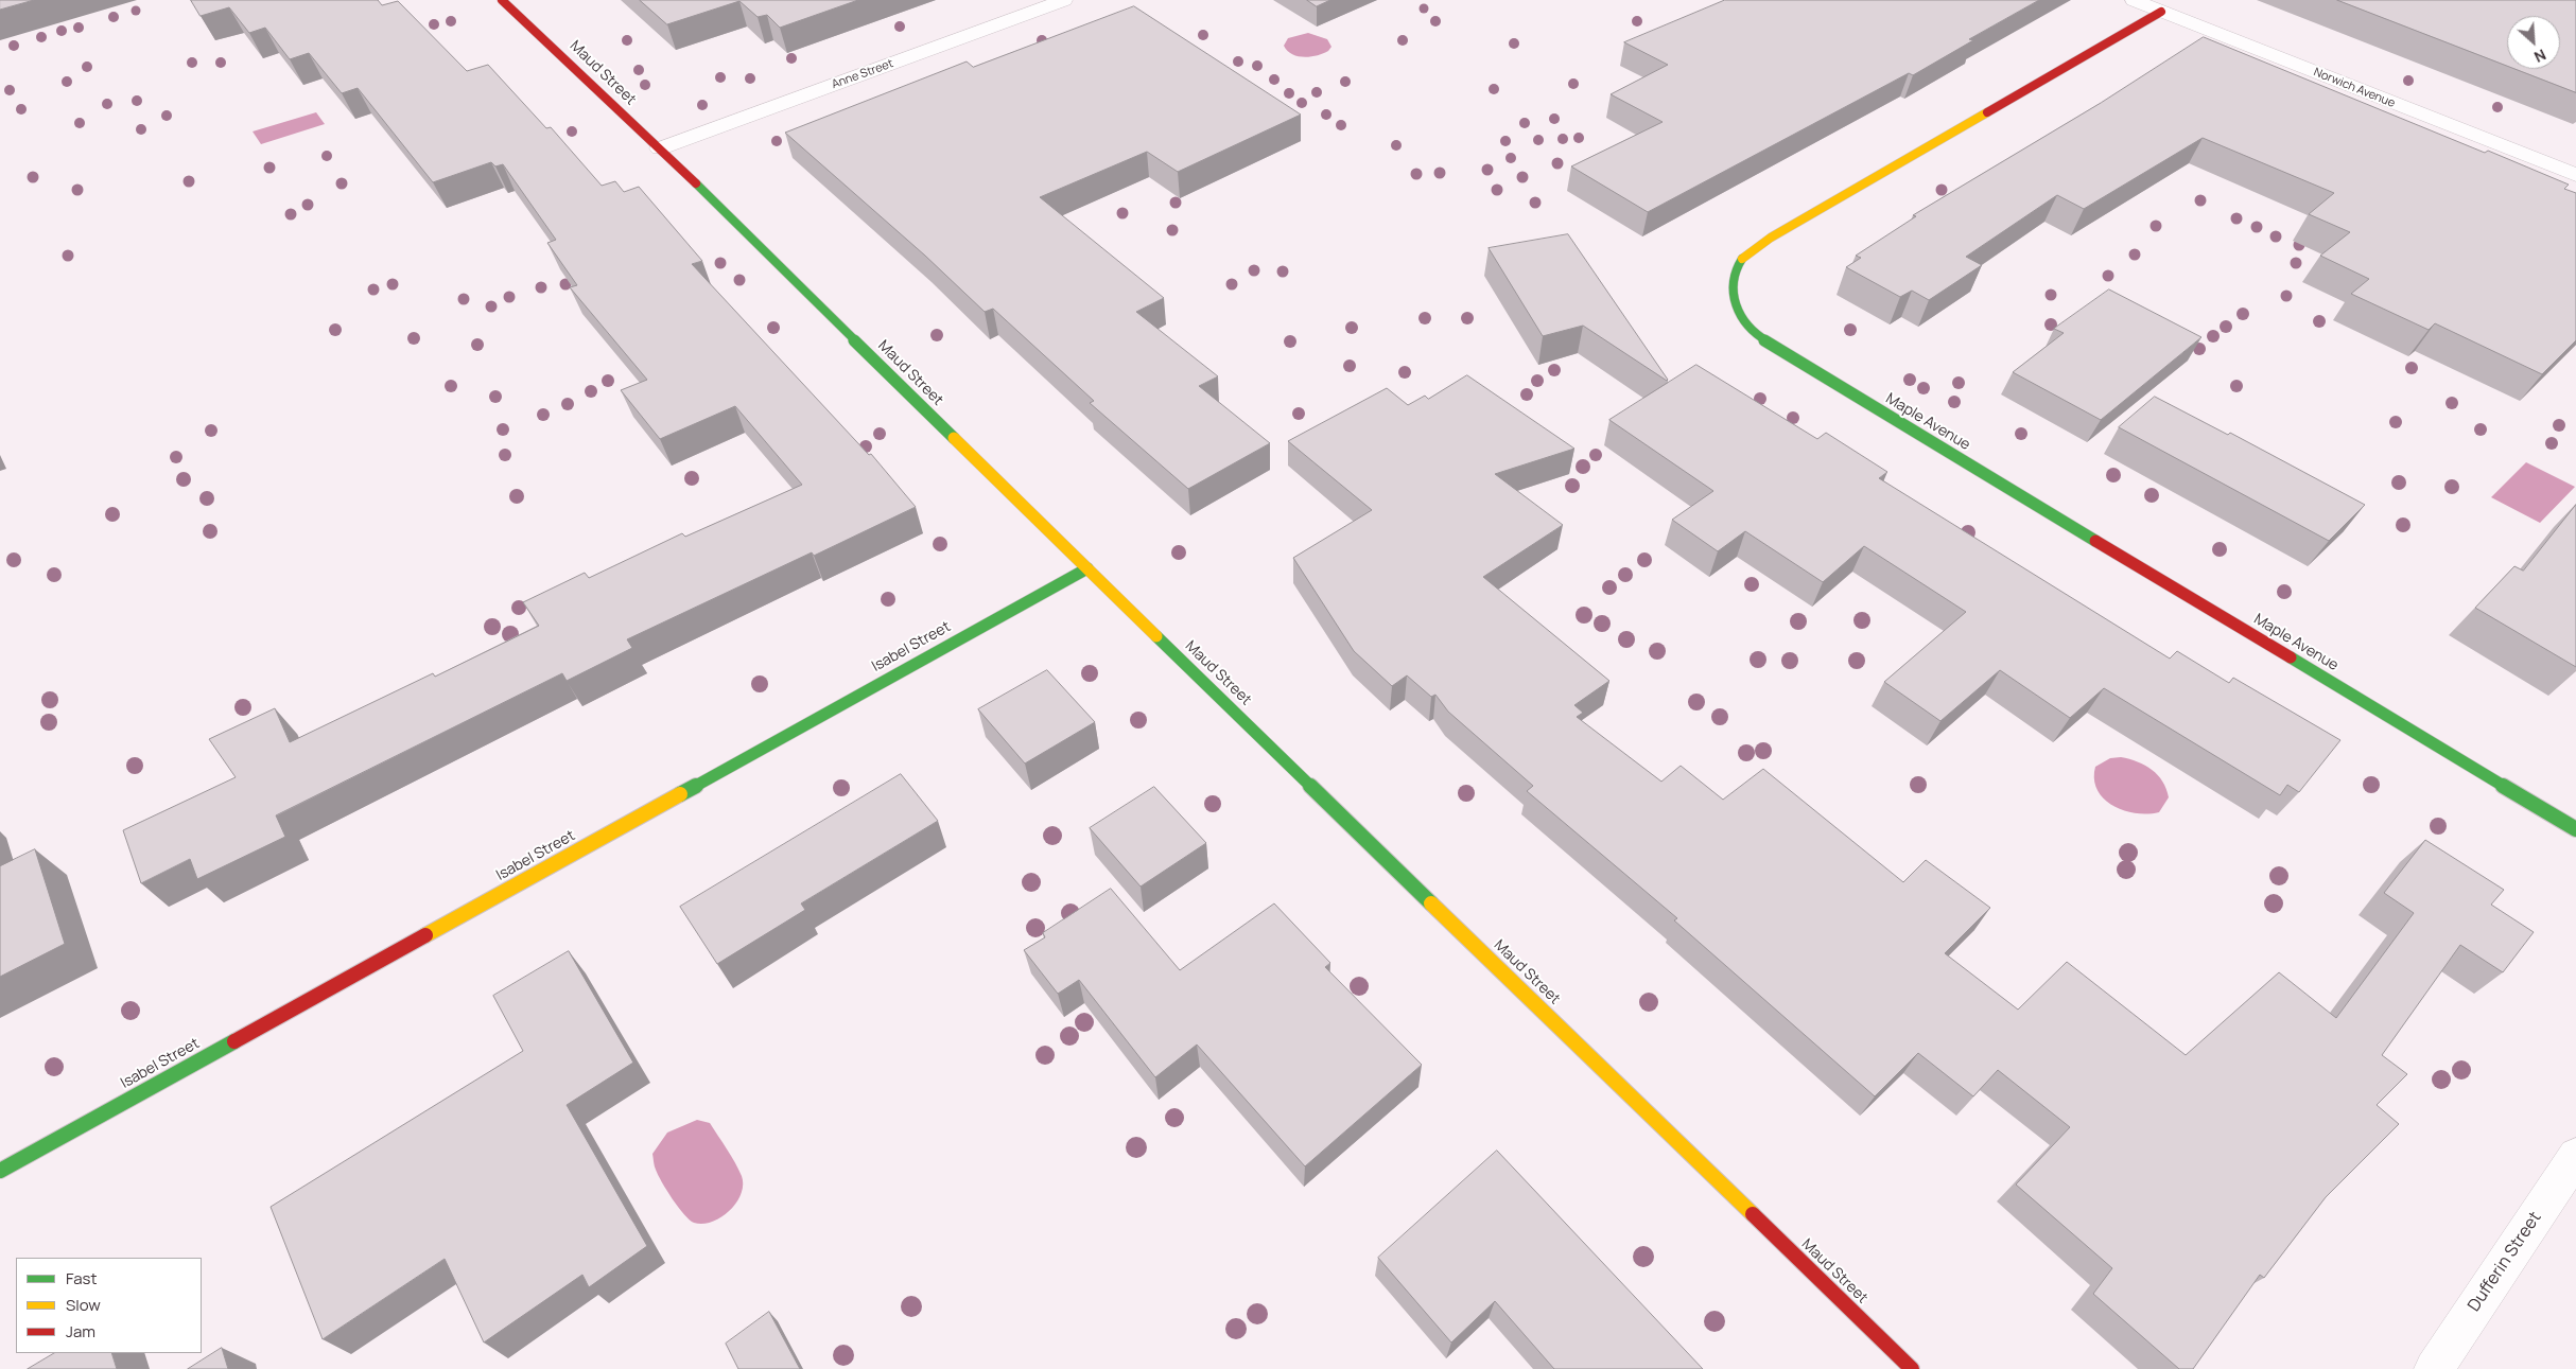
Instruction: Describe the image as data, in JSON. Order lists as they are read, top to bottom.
{
  "streets": {
    "street": [
      "Maud Street",
      "Anne Street",
      "Norwich Avenue",
      "Maple Avenue",
      "Isabel Street",
      "Dufferin Street"
    ]
  },
  "crossings": [
    ["Maud Street", "Anne Street"],
    ["Maud Street", "Isabel Street"],
    ["Norwich Avenue", "Maple Avenue"]
  ],
  "legend": ["Fast", "Slow", "Jam"],
  "north": "bottom right"
}
